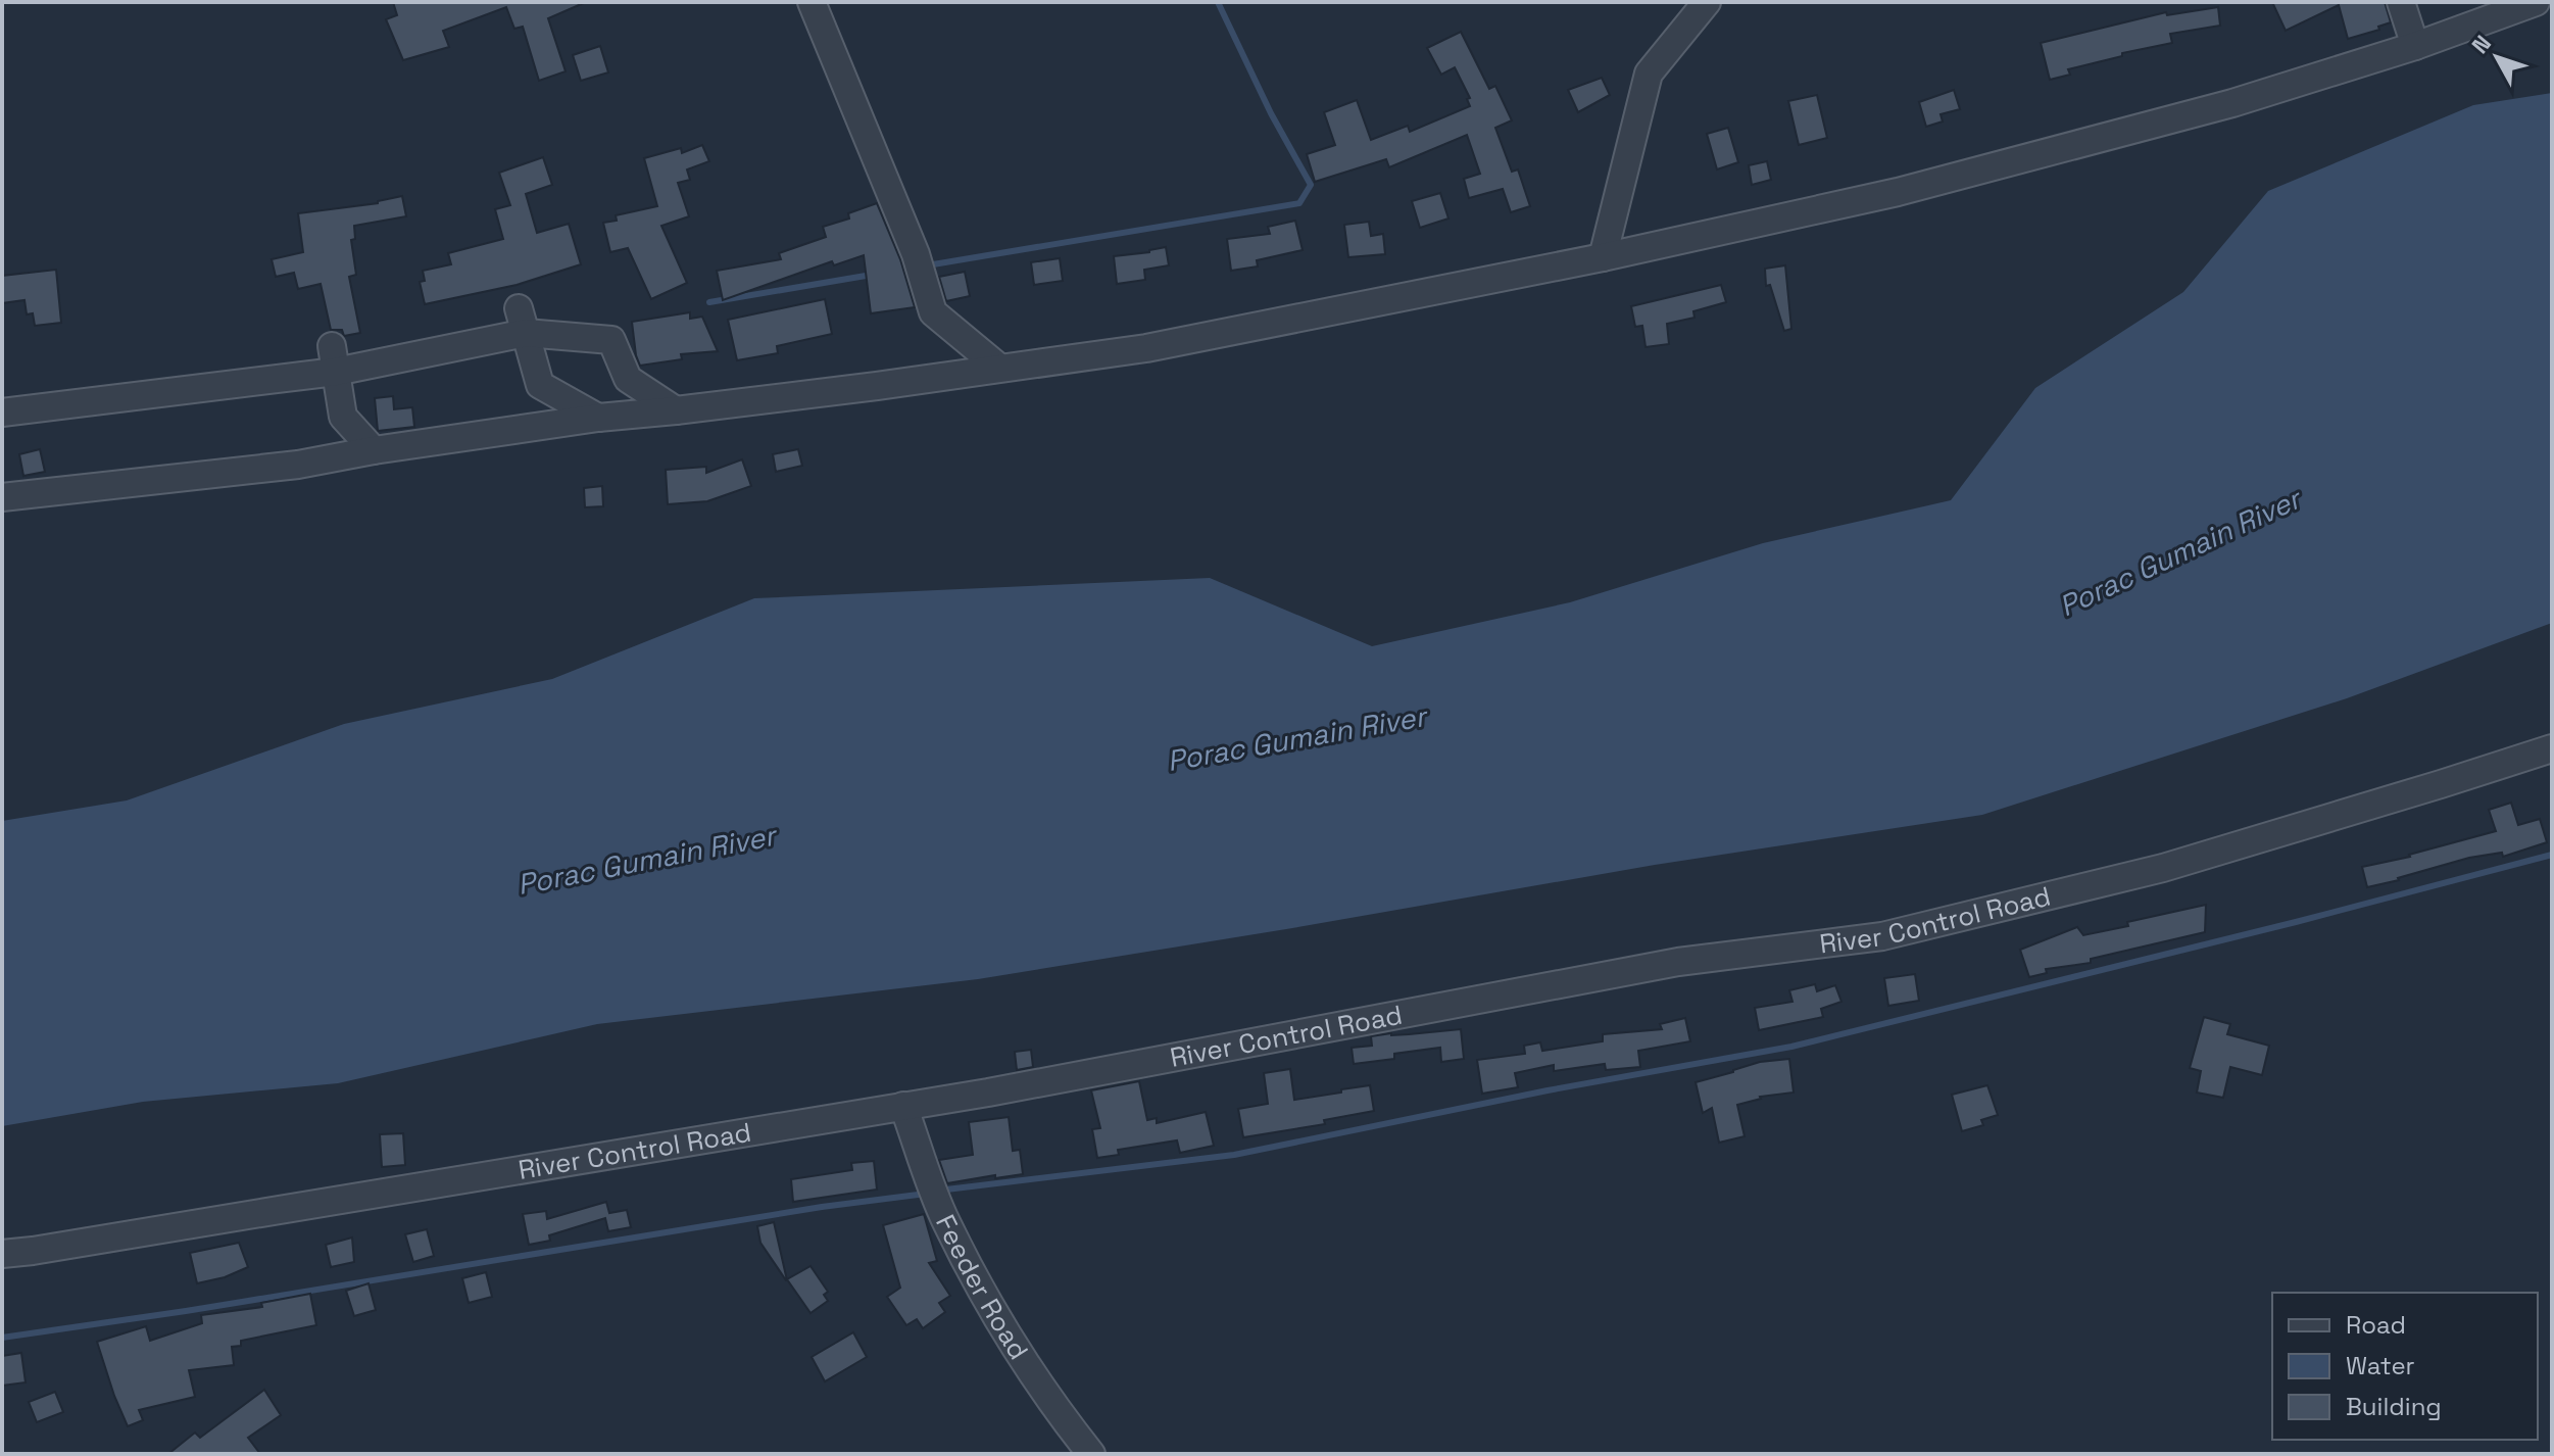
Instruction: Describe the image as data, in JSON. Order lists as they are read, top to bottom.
{
  "streets": {
    "street": ["River Control Road", "Feeder Road"]
  },
  "crossings": [
    ["River Control Road", "Feeder Road"]
  ],
  "water": ["Porac Gumain River"],
  "legend": ["Road", "Water", "Building"],
  "north": "top left"
}
